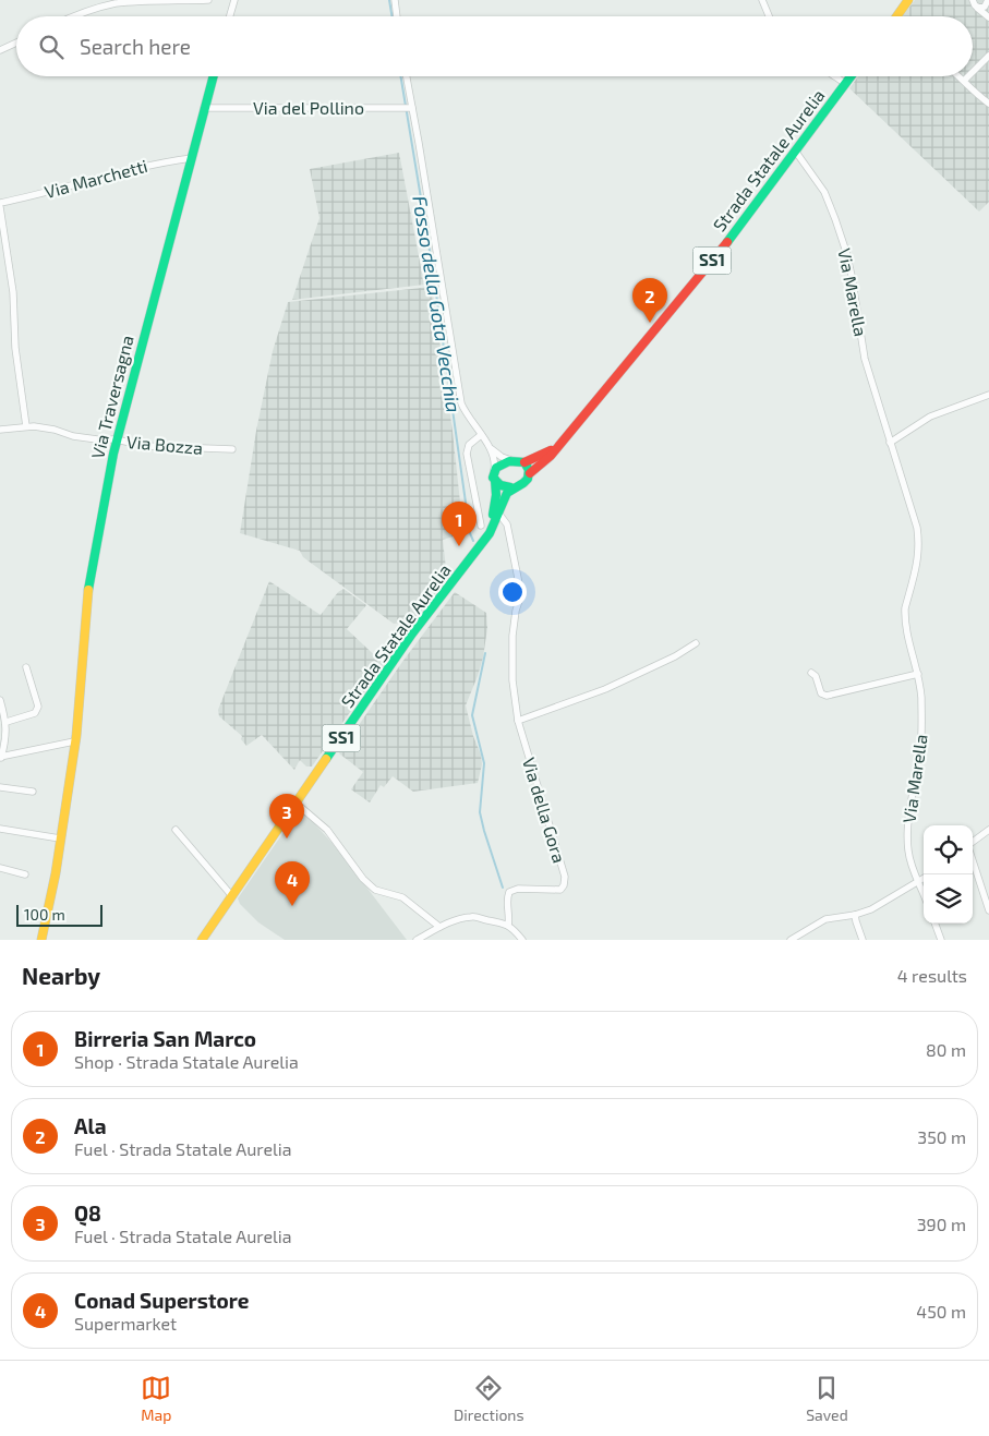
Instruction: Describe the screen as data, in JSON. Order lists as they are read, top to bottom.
{
  "streets": {
    "main road": ["Strada Statale Aurelia", "SS1", "Via Traversagna"],
    "street": [
      "Via del Pollino",
      "Via Marchetti",
      "Via Marella",
      "Via Bozza",
      "Via della Gora"
    ]
  },
  "crossings": [
    ["Via del Pollino", "Via Traversagna"],
    ["Strada Statale Aurelia", "Via Marella"],
    ["Strada Statale Aurelia", "Via della Gora"],
    ["Via Marchetti", "Via Traversagna"],
    ["Via Traversagna", "Via Bozza"]
  ],
  "water": ["Fosso della Gota Vecchia"],
  "scale_bar": "100 m",
  "page": {
    "search": "Search here",
    "pins": [
      "2",
      "1",
      "3",
      "4"
    ],
    "scale": "100 m",
    "heading": ["Nearby", "4 results"],
    "list": [
      {
        "mark": "1",
        "name": "Birreria San Marco",
        "note": "Shop · Strada Statale Aurelia",
        "value": "80 m"
      },
      {
        "mark": "2",
        "name": "Ala",
        "note": "Fuel · Strada Statale Aurelia",
        "value": "350 m"
      },
      {
        "mark": "3",
        "name": "Q8",
        "note": "Fuel · Strada Statale Aurelia",
        "value": "390 m"
      },
      {
        "mark": "4",
        "name": "Conad Superstore",
        "note": "Supermarket",
        "value": "450 m"
      }
    ],
    "nav": ["Map", "Directions", "Saved"]
  }
}
